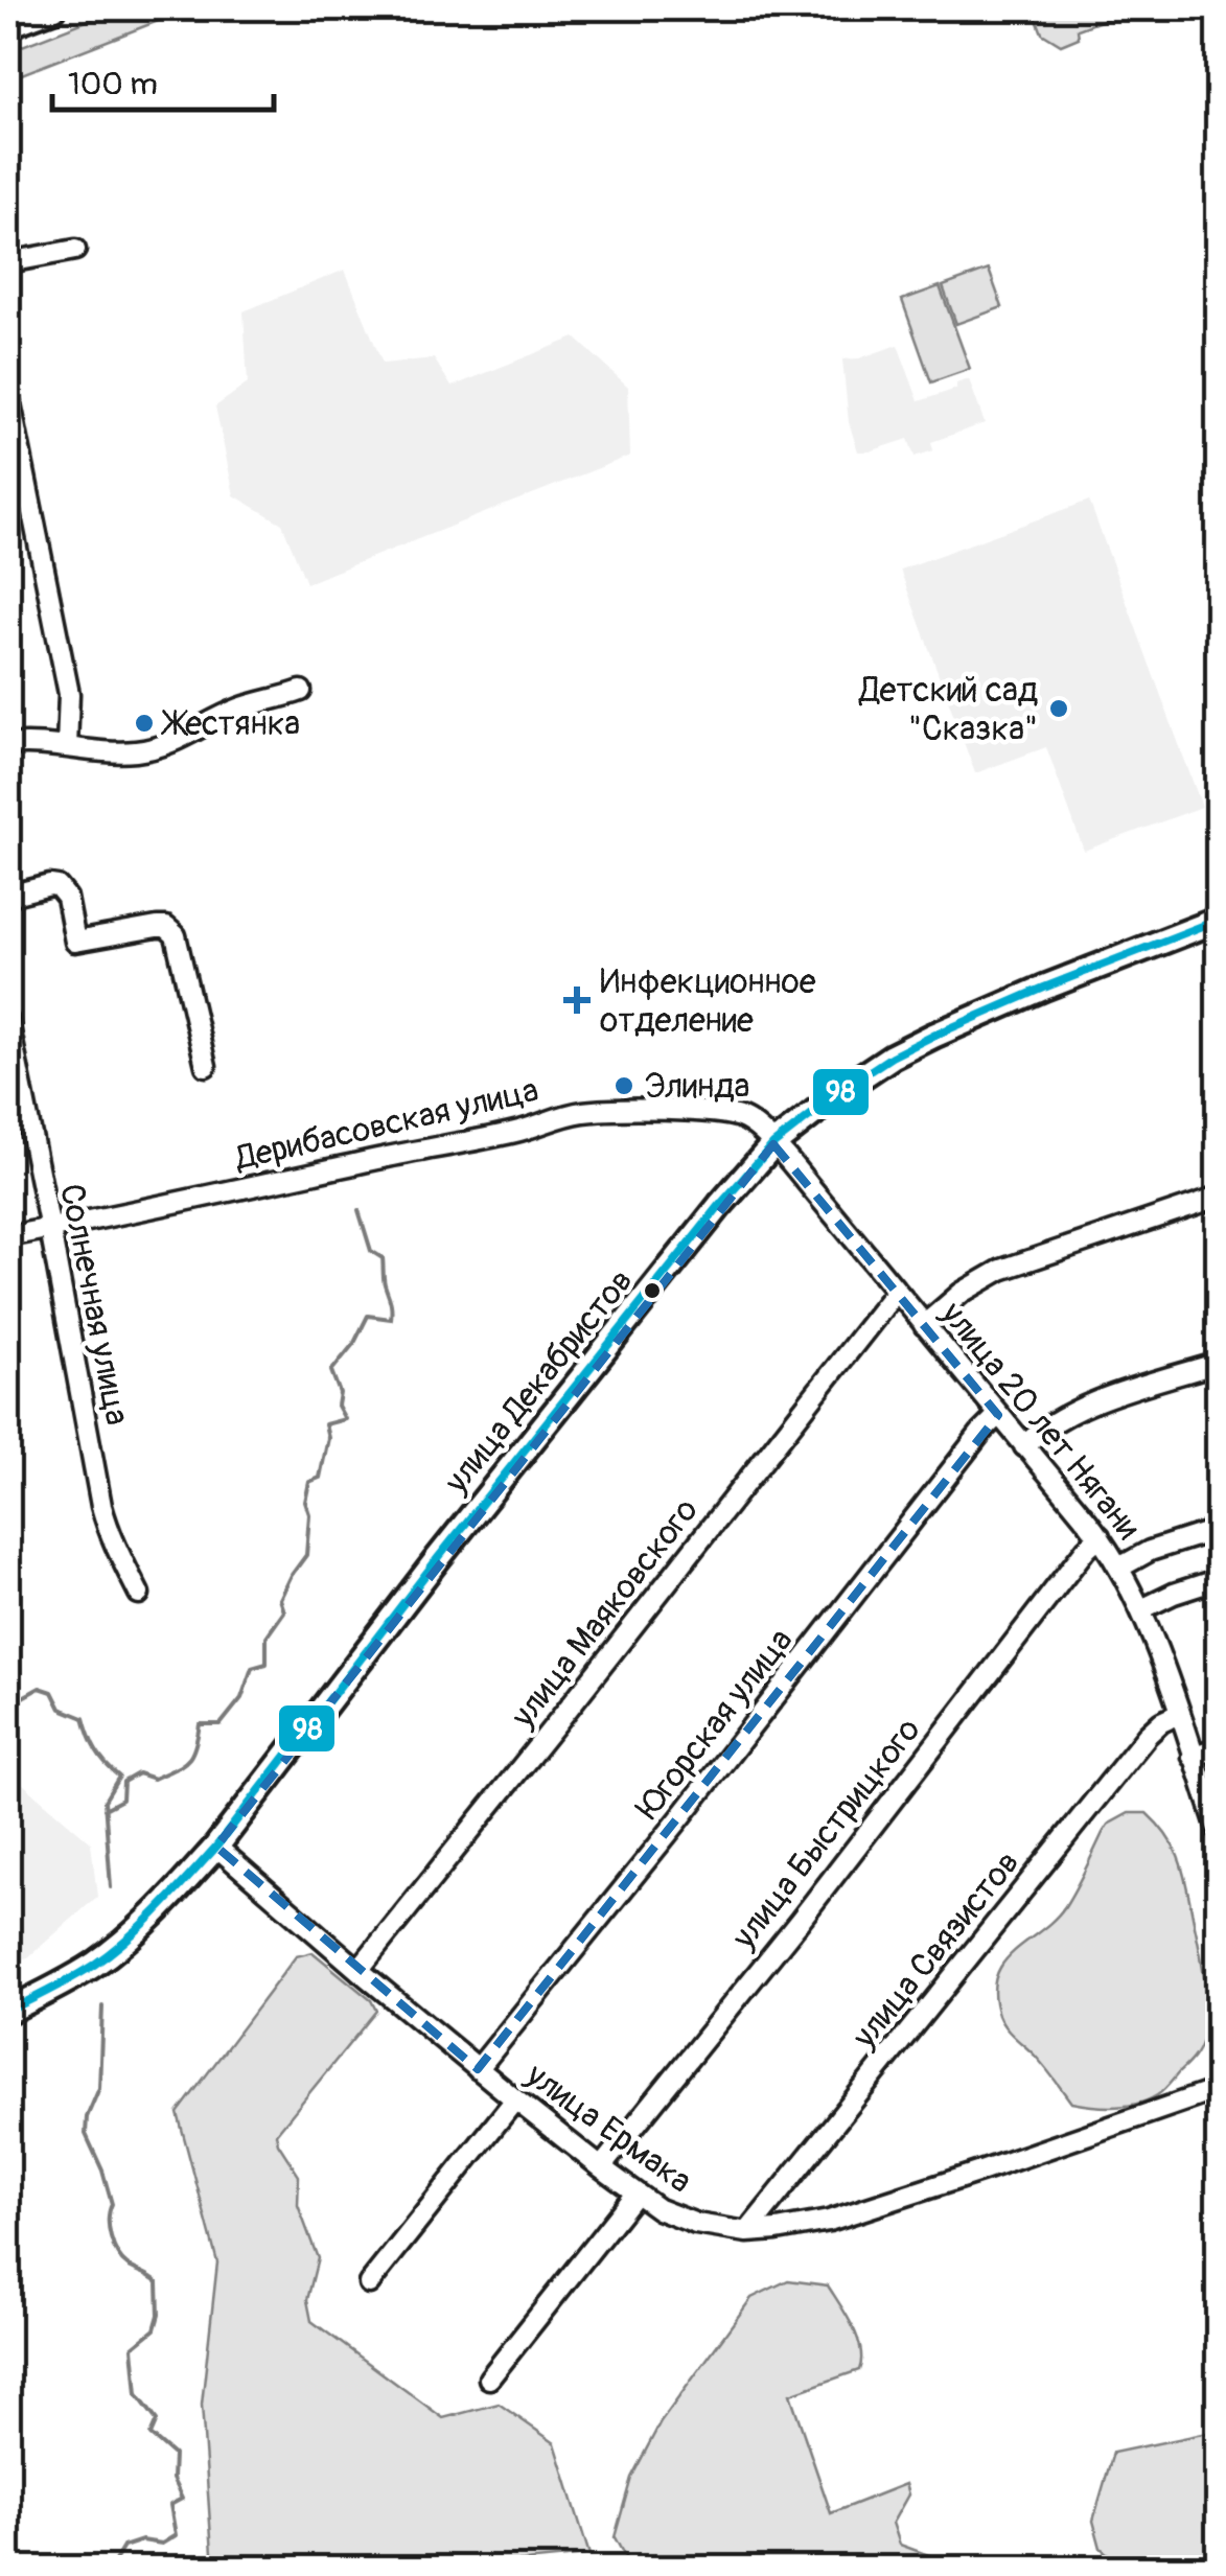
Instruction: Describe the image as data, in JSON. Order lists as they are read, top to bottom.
{
  "streets": {
    "main road": ["улица Декабристов"],
    "street": [
      "Дерибасовская улица",
      "Солнечная улица",
      "улица 20 лет Нягани",
      "улица Маяковского",
      "Югорская улица",
      "улица Быстрицкого",
      "улица Связистов",
      "улица Ермака"
    ]
  },
  "crossings": [
    ["Дерибасовская улица", "Солнечная улица"],
    ["Дерибасовская улица", "улица Декабристов"],
    ["Дерибасовская улица", "улица 20 лет Нягани"],
    ["улица Декабристов", "улица 20 лет Нягани"],
    ["улица Декабристов", "улица Ермака"],
    ["улица 20 лет Нягани", "улица Маяковского"],
    ["улица 20 лет Нягани", "Югорская улица"],
    ["улица 20 лет Нягани", "улица Быстрицкого"],
    ["улица 20 лет Нягани", "улица Связистов"],
    ["улица Маяковского", "улица Ермака"],
    ["Югорская улица", "улица Ермака"],
    ["улица Быстрицкого", "улица Ермака"],
    ["улица Связистов", "улица Ермака"]
  ],
  "places": {
    "other": ["Детский сад \"Сказка\"", "Жестянка", "Элинда"],
    "health": ["Инфекционное отделение"]
  },
  "lines": ["transit line 98"],
  "scale_bar": "100 m"
}
